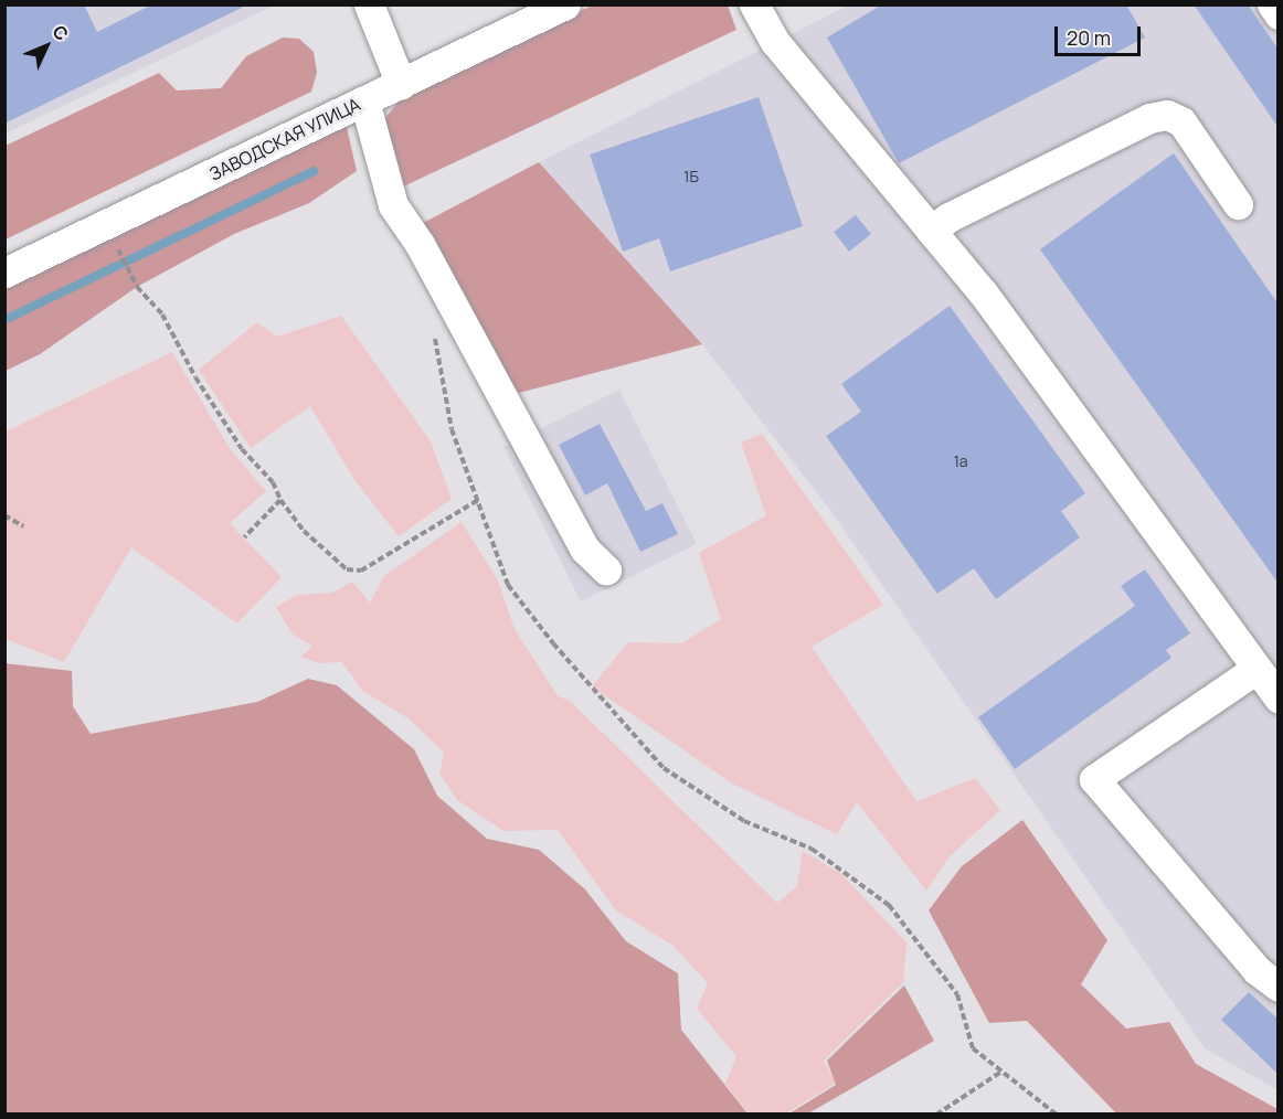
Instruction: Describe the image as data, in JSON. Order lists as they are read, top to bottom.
{
  "streets": {
    "street": ["ЗАВОДСКАЯ УЛИЦА"]
  },
  "house_numbers": ["1Б", "1а"],
  "scale_bar": "20 m",
  "north": "top right"
}
